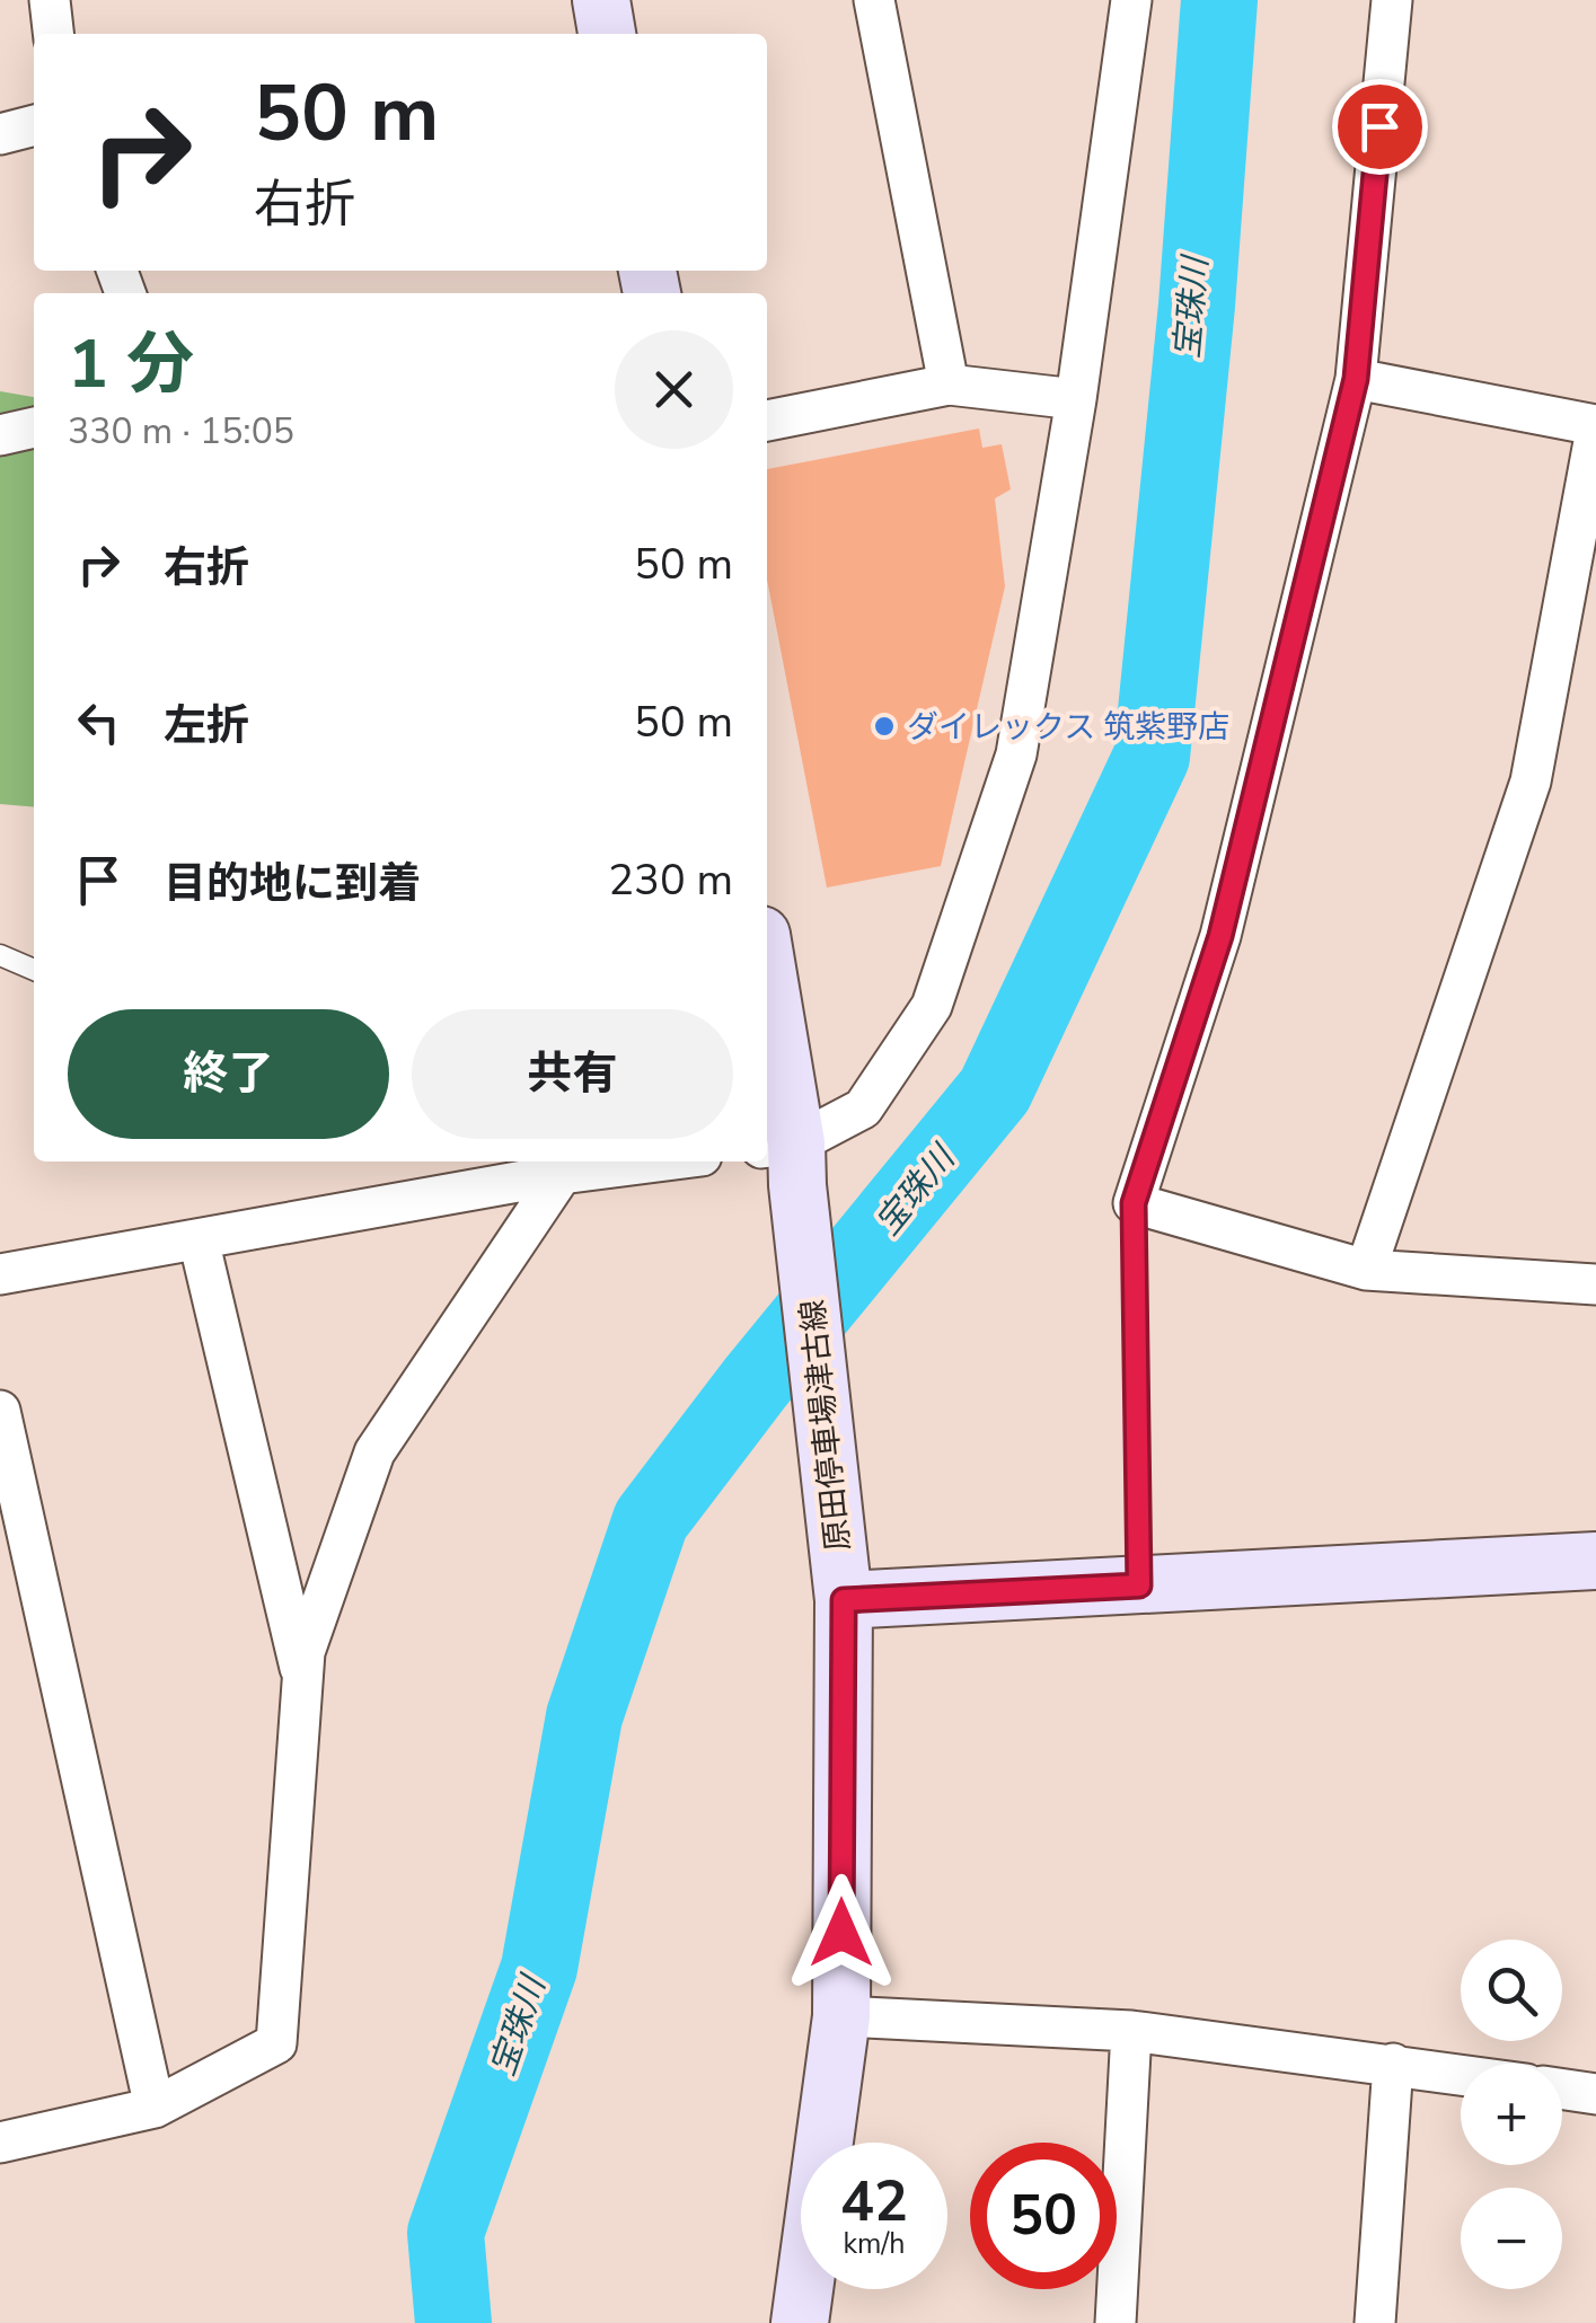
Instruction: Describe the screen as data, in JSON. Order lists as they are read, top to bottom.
{
  "streets": {
    "main road": ["原田停車場津古線"]
  },
  "water": ["宝珠川"],
  "places": ["ダイレックス 筑紫野店"],
  "page": {
    "turn": ["50 m", "右折"],
    "heading": ["1 分", "330 m · 15:05"],
    "list": [
      {
        "name": "右折",
        "value": "50 m"
      },
      {
        "name": "左折",
        "value": "50 m"
      },
      {
        "name": "目的地に到着",
        "value": "230 m"
      }
    ],
    "buttons": ["終了", "共有"],
    "map_buttons": ["+", "−"],
    "speed": "42 km/h",
    "limit": "50"
  }
}
